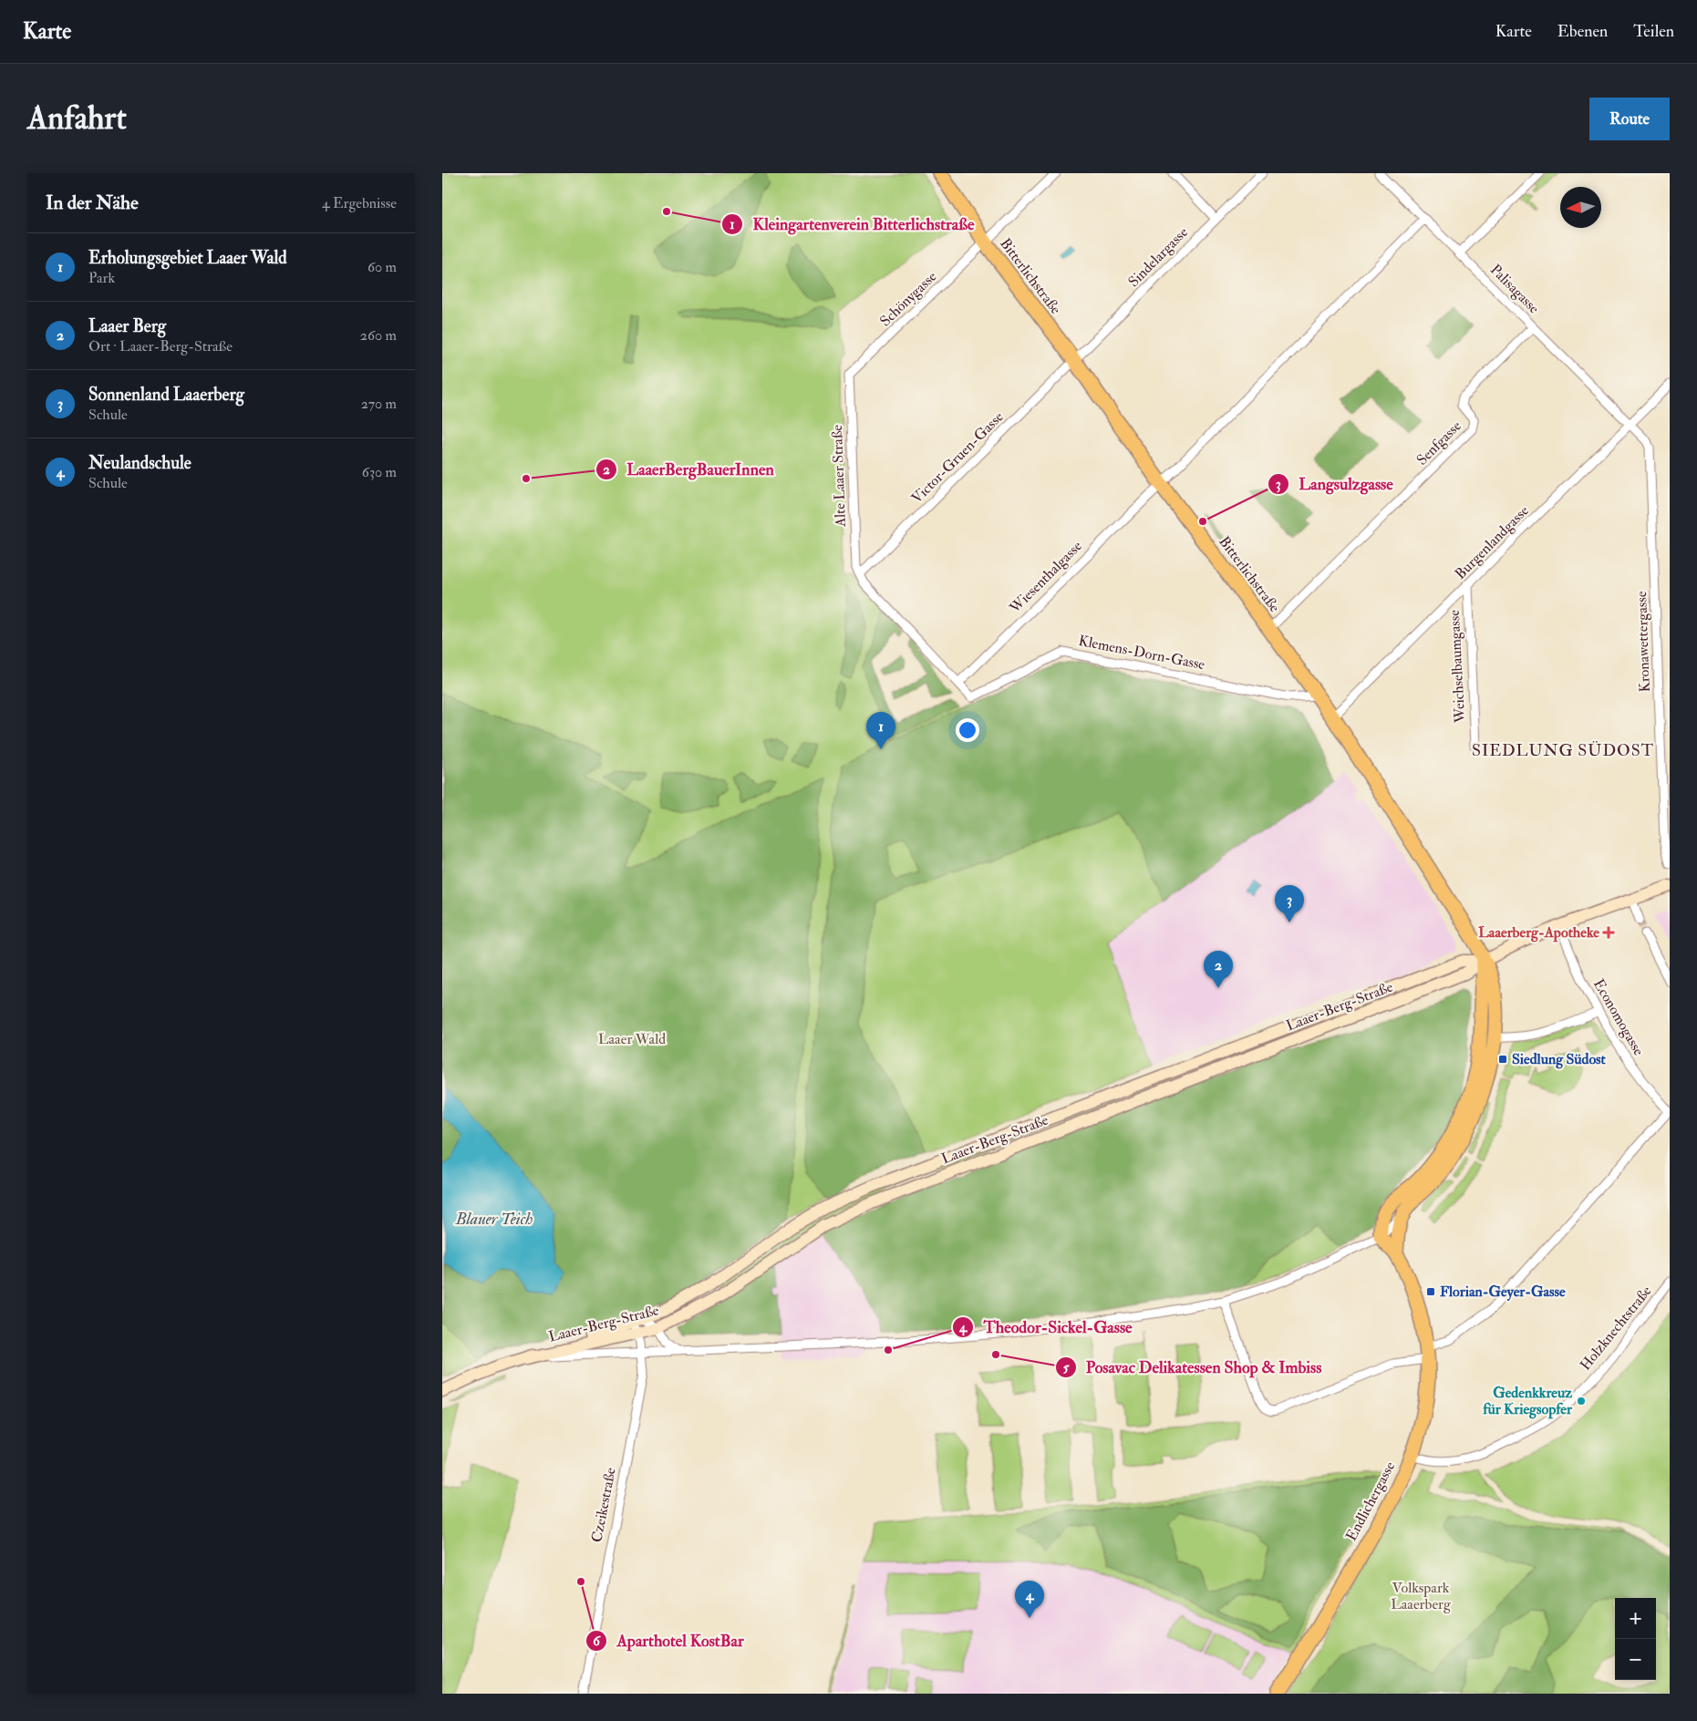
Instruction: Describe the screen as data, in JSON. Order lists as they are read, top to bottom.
{
  "streets": {
    "main road": ["Bitterlichstraße", "Laaer-Berg-Straße", "Endlichergasse"],
    "street": [
      "Sindelargasse",
      "Palisagasse",
      "Schönygasse",
      "Senfgasse",
      "Victor-Gruen-Gasse",
      "Alte Laaer Straße",
      "Burgenlandgasse",
      "Wiesenthalgasse",
      "Kronawettergasse",
      "Klemens-Dorn-Gasse",
      "Weichselbaumgasse",
      "Economogasse",
      "Holzknechtstraße",
      "Czeikestraße"
    ]
  },
  "crossings": [
    ["Sindelargasse", "Bitterlichstraße"],
    ["Sindelargasse", "Victor-Gruen-Gasse"],
    ["Bitterlichstraße", "Schönygasse"],
    ["Bitterlichstraße", "Senfgasse"],
    ["Bitterlichstraße", "Victor-Gruen-Gasse"],
    ["Bitterlichstraße", "Burgenlandgasse"],
    ["Bitterlichstraße", "Wiesenthalgasse"],
    ["Bitterlichstraße", "Klemens-Dorn-Gasse"],
    ["Bitterlichstraße", "Laaer-Berg-Straße"],
    ["Bitterlichstraße", "Endlichergasse"],
    ["Palisagasse", "Senfgasse"],
    ["Palisagasse", "Burgenlandgasse"],
    ["Palisagasse", "Wiesenthalgasse"],
    ["Palisagasse", "Kronawettergasse"],
    ["Schönygasse", "Alte Laaer Straße"],
    ["Victor-Gruen-Gasse", "Alte Laaer Straße"],
    ["Victor-Gruen-Gasse", "Klemens-Dorn-Gasse"],
    ["Alte Laaer Straße", "Klemens-Dorn-Gasse"],
    ["Burgenlandgasse", "Kronawettergasse"],
    ["Burgenlandgasse", "Weichselbaumgasse"],
    ["Wiesenthalgasse", "Klemens-Dorn-Gasse"],
    ["Laaer-Berg-Straße", "Economogasse"],
    ["Laaer-Berg-Straße", "Czeikestraße"],
    ["Holzknechtstraße", "Endlichergasse"]
  ],
  "districts": ["SIEDLUNG SÜDOST"],
  "water": ["Blauer Teich"],
  "parks": ["Laaer Wald", "Volkspark Laaerberg"],
  "places": {
    "other": [
      "Kleingartenverein Bitterlichstraße",
      "LaaerBergBauerInnen",
      "Langsulzgasse",
      "Theodor-Sickel-Gasse",
      "Posavac Delikatessen Shop & Imbiss",
      "Gedenkkreuz für Kriegsopfer",
      "Aparthotel KostBar"
    ],
    "health": ["Laaerberg-Apotheke"],
    "transit": ["Siedlung Südost", "Florian-Geyer-Gasse"]
  },
  "north": "left",
  "page": {
    "header": "Karte",
    "nav": ["Karte", "Ebenen", "Teilen"],
    "buttons": "Route",
    "title": "Anfahrt",
    "heading": ["In der Nähe", "4 Ergebnisse"],
    "list": [
      {
        "mark": "1",
        "name": "Erholungsgebiet Laaer Wald",
        "note": "Park",
        "value": "60 m"
      },
      {
        "mark": "2",
        "name": "Laaer Berg",
        "note": "Ort · Laaer-Berg-Straße",
        "value": "260 m"
      },
      {
        "mark": "3",
        "name": "Sonnenland Laaerberg",
        "note": "Schule",
        "value": "270 m"
      },
      {
        "mark": "4",
        "name": "Neulandschule",
        "note": "Schule",
        "value": "630 m"
      }
    ],
    "pins": [
      "1",
      "3",
      "2",
      "4"
    ],
    "map_buttons": ["+", "−"]
  }
}
